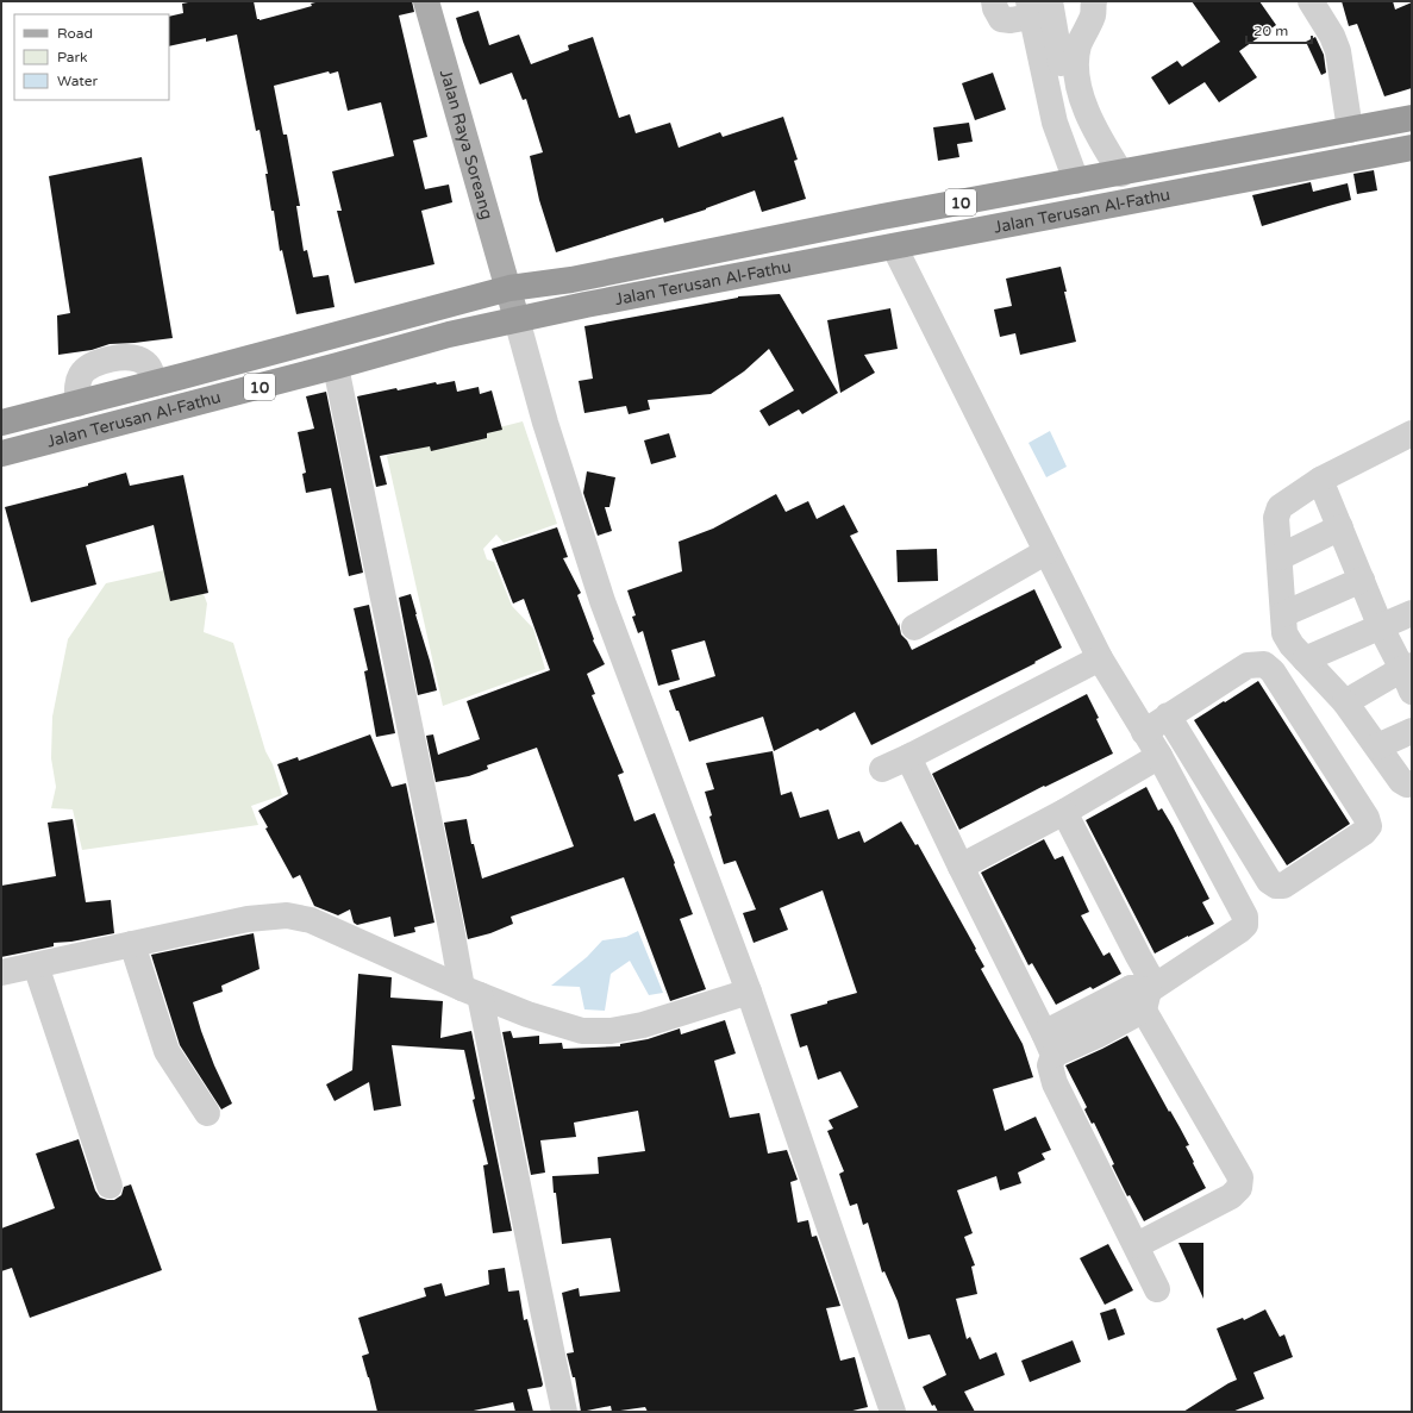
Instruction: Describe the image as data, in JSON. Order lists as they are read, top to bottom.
{
  "streets": {
    "highway": ["10", "Jalan Terusan Al-Fathu"],
    "main road": ["Jalan Raya Soreang"]
  },
  "crossings": [
    ["Jalan Raya Soreang", "Jalan Terusan Al-Fathu"]
  ],
  "legend": ["Road", "Park", "Water"],
  "scale_bar": "20 m"
}
